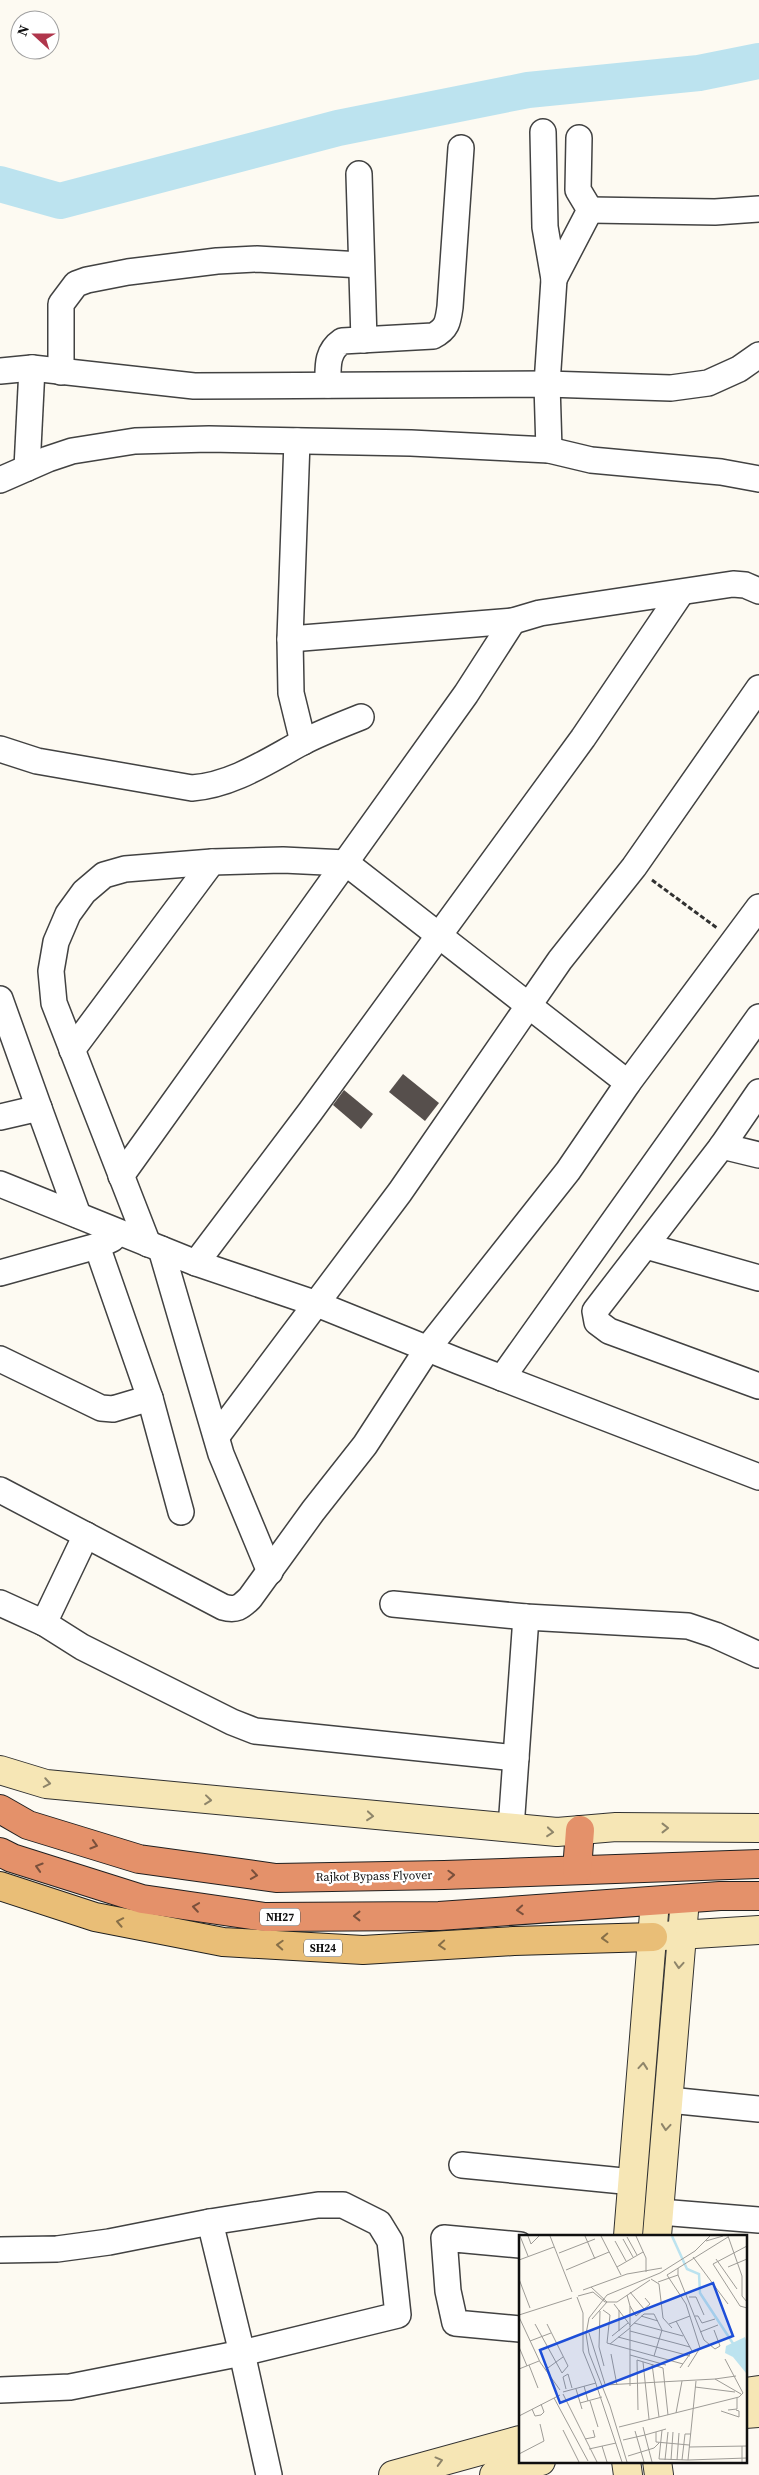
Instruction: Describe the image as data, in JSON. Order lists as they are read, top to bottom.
{
  "streets": {
    "highway": ["Rajkot Bypass Flyover", "NH27"],
    "main road": ["SH24"]
  },
  "north": "left"
}
